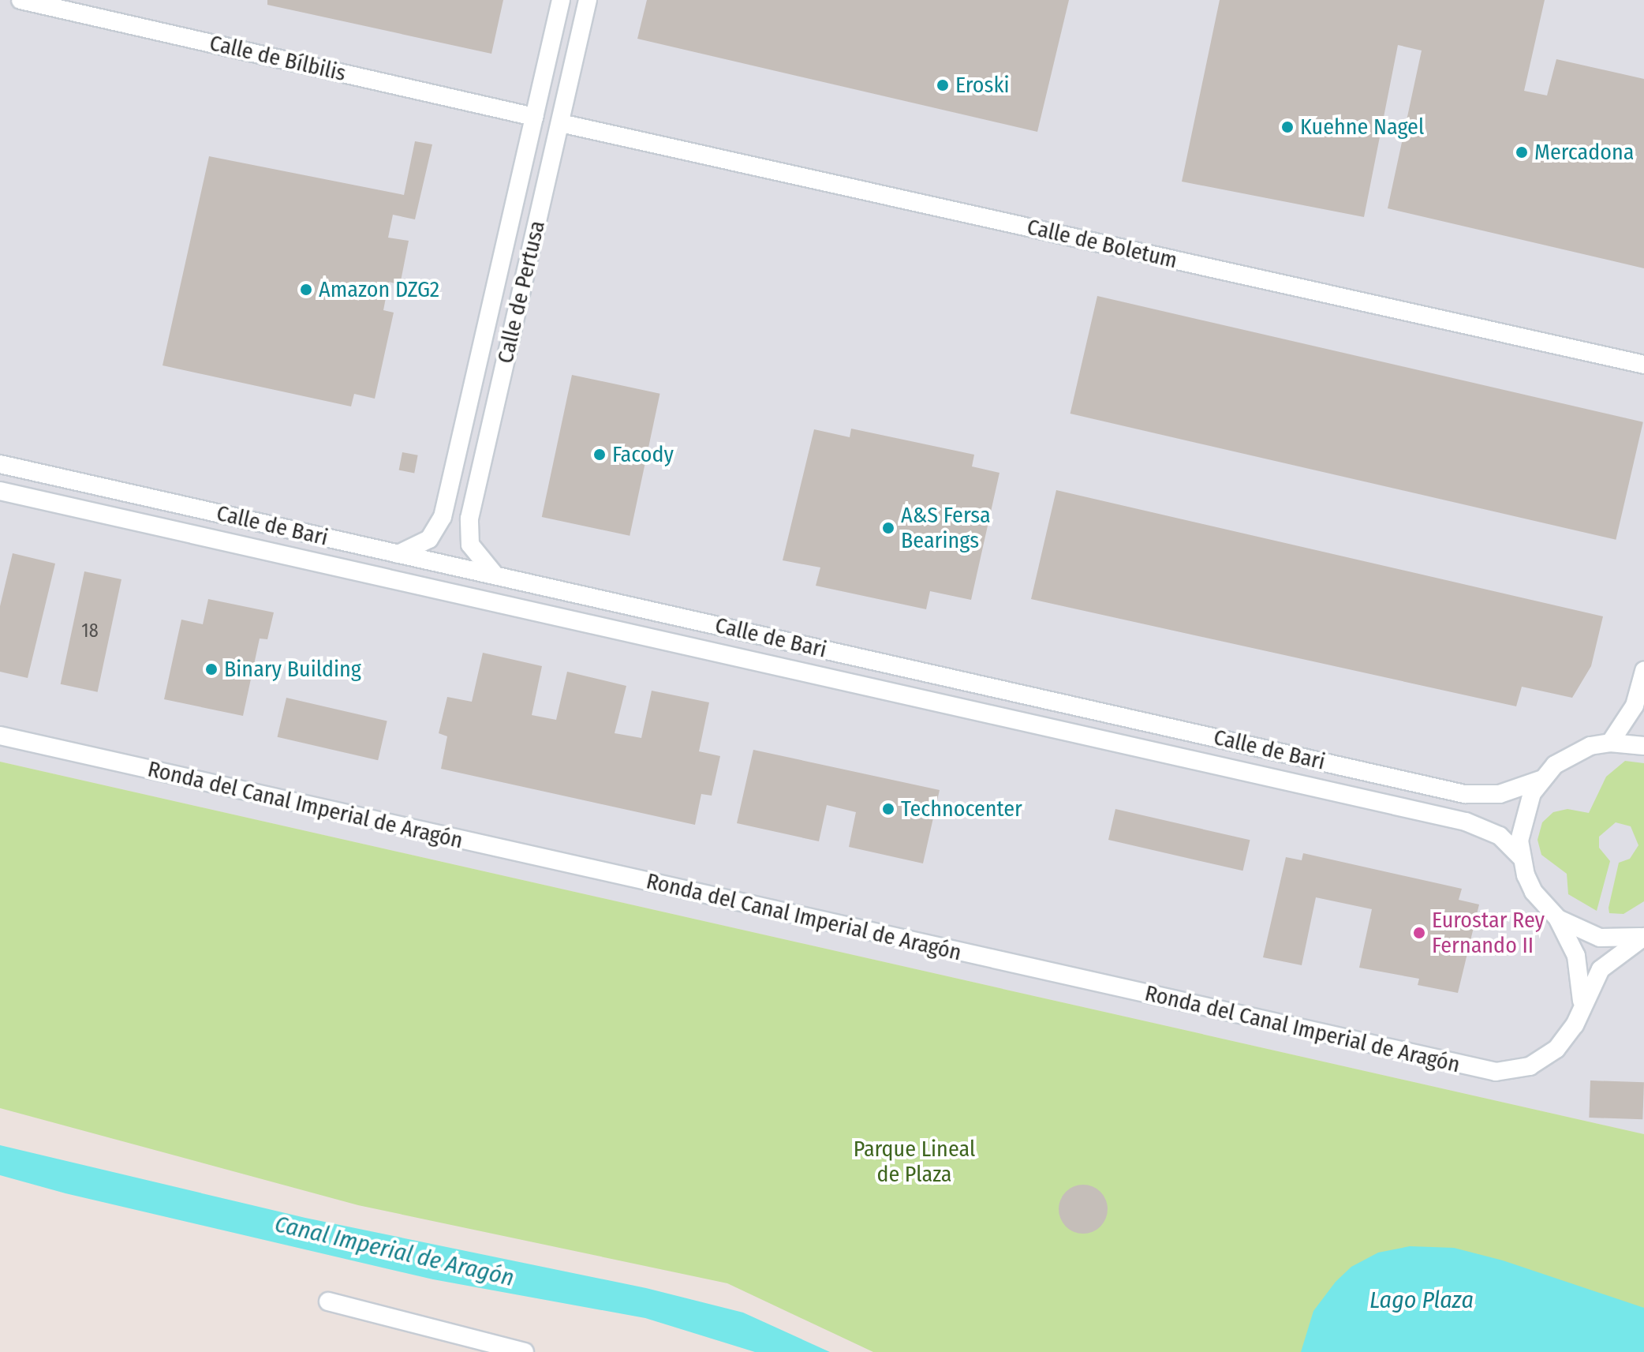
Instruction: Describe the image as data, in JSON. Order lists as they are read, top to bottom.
{
  "streets": {
    "street": [
      "Calle de Bílbilis",
      "Calle de Boletum",
      "Calle de Pertusa",
      "Calle de Bari",
      "Ronda del Canal Imperial de Aragón"
    ]
  },
  "crossings": [
    ["Calle de Bílbilis", "Calle de Pertusa"],
    ["Calle de Boletum", "Calle de Pertusa"],
    ["Calle de Pertusa", "Calle de Bari"]
  ],
  "water": ["Canal Imperial de Aragón", "Lago Plaza"],
  "parks": ["Parque Lineal de Plaza"],
  "places": [
    "Eroski",
    "Kuehne Nagel",
    "Mercadona",
    "Amazon DZG2",
    "Facody",
    "A&S Fersa Bearings",
    "Binary Building",
    "Technocenter",
    "Eurostar Rey Fernando II"
  ],
  "house_numbers": ["18"]
}
